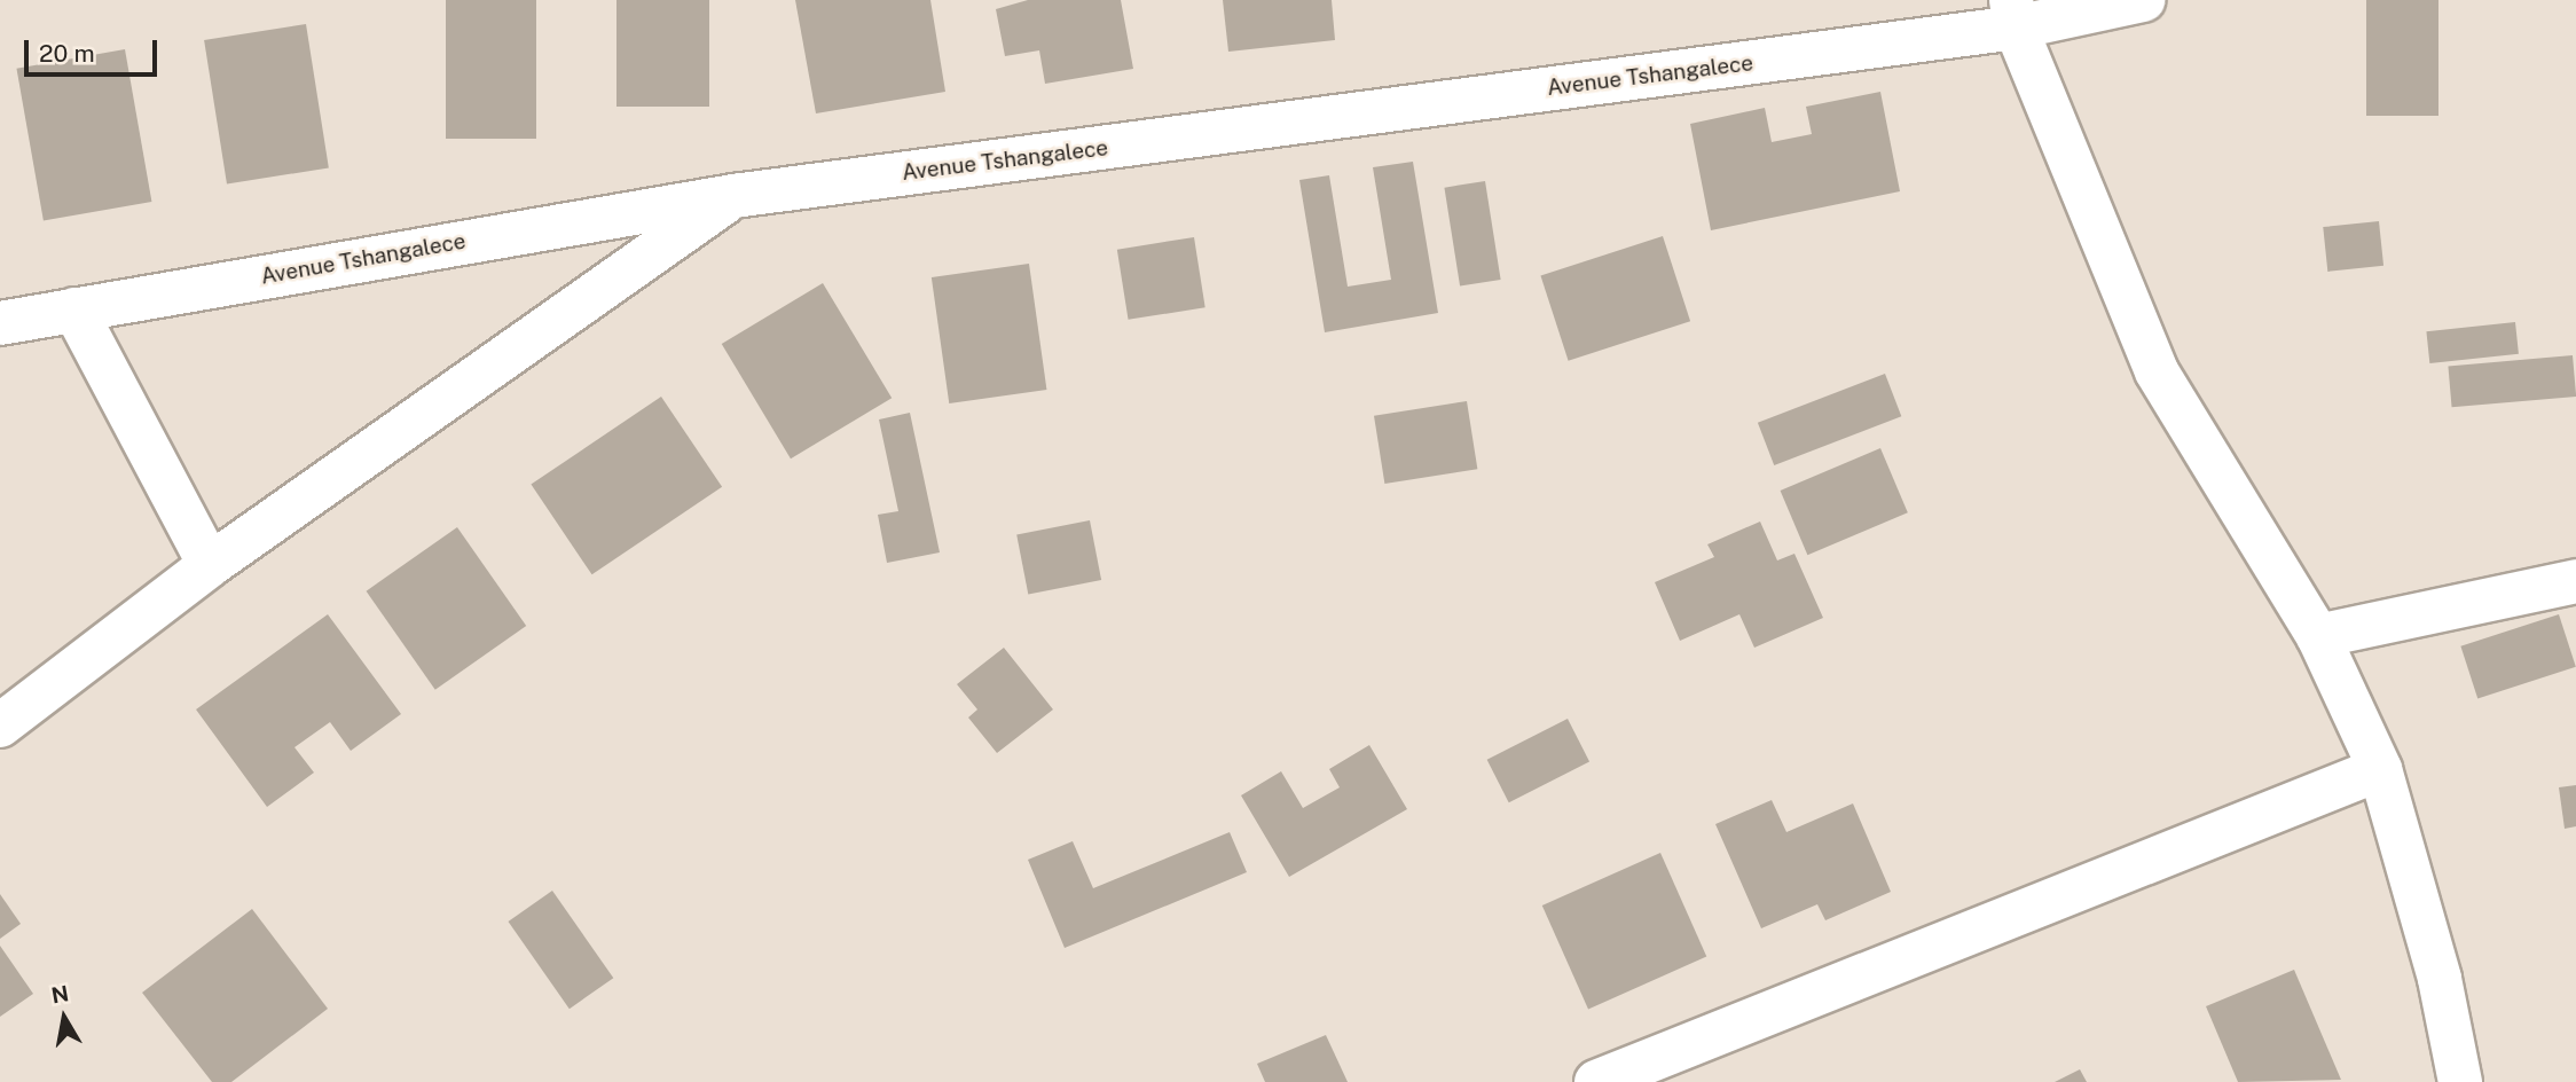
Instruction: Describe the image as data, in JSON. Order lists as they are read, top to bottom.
{
  "streets": {
    "street": ["Avenue Tshangalece"]
  },
  "scale_bar": "20 m",
  "north": "top"
}
